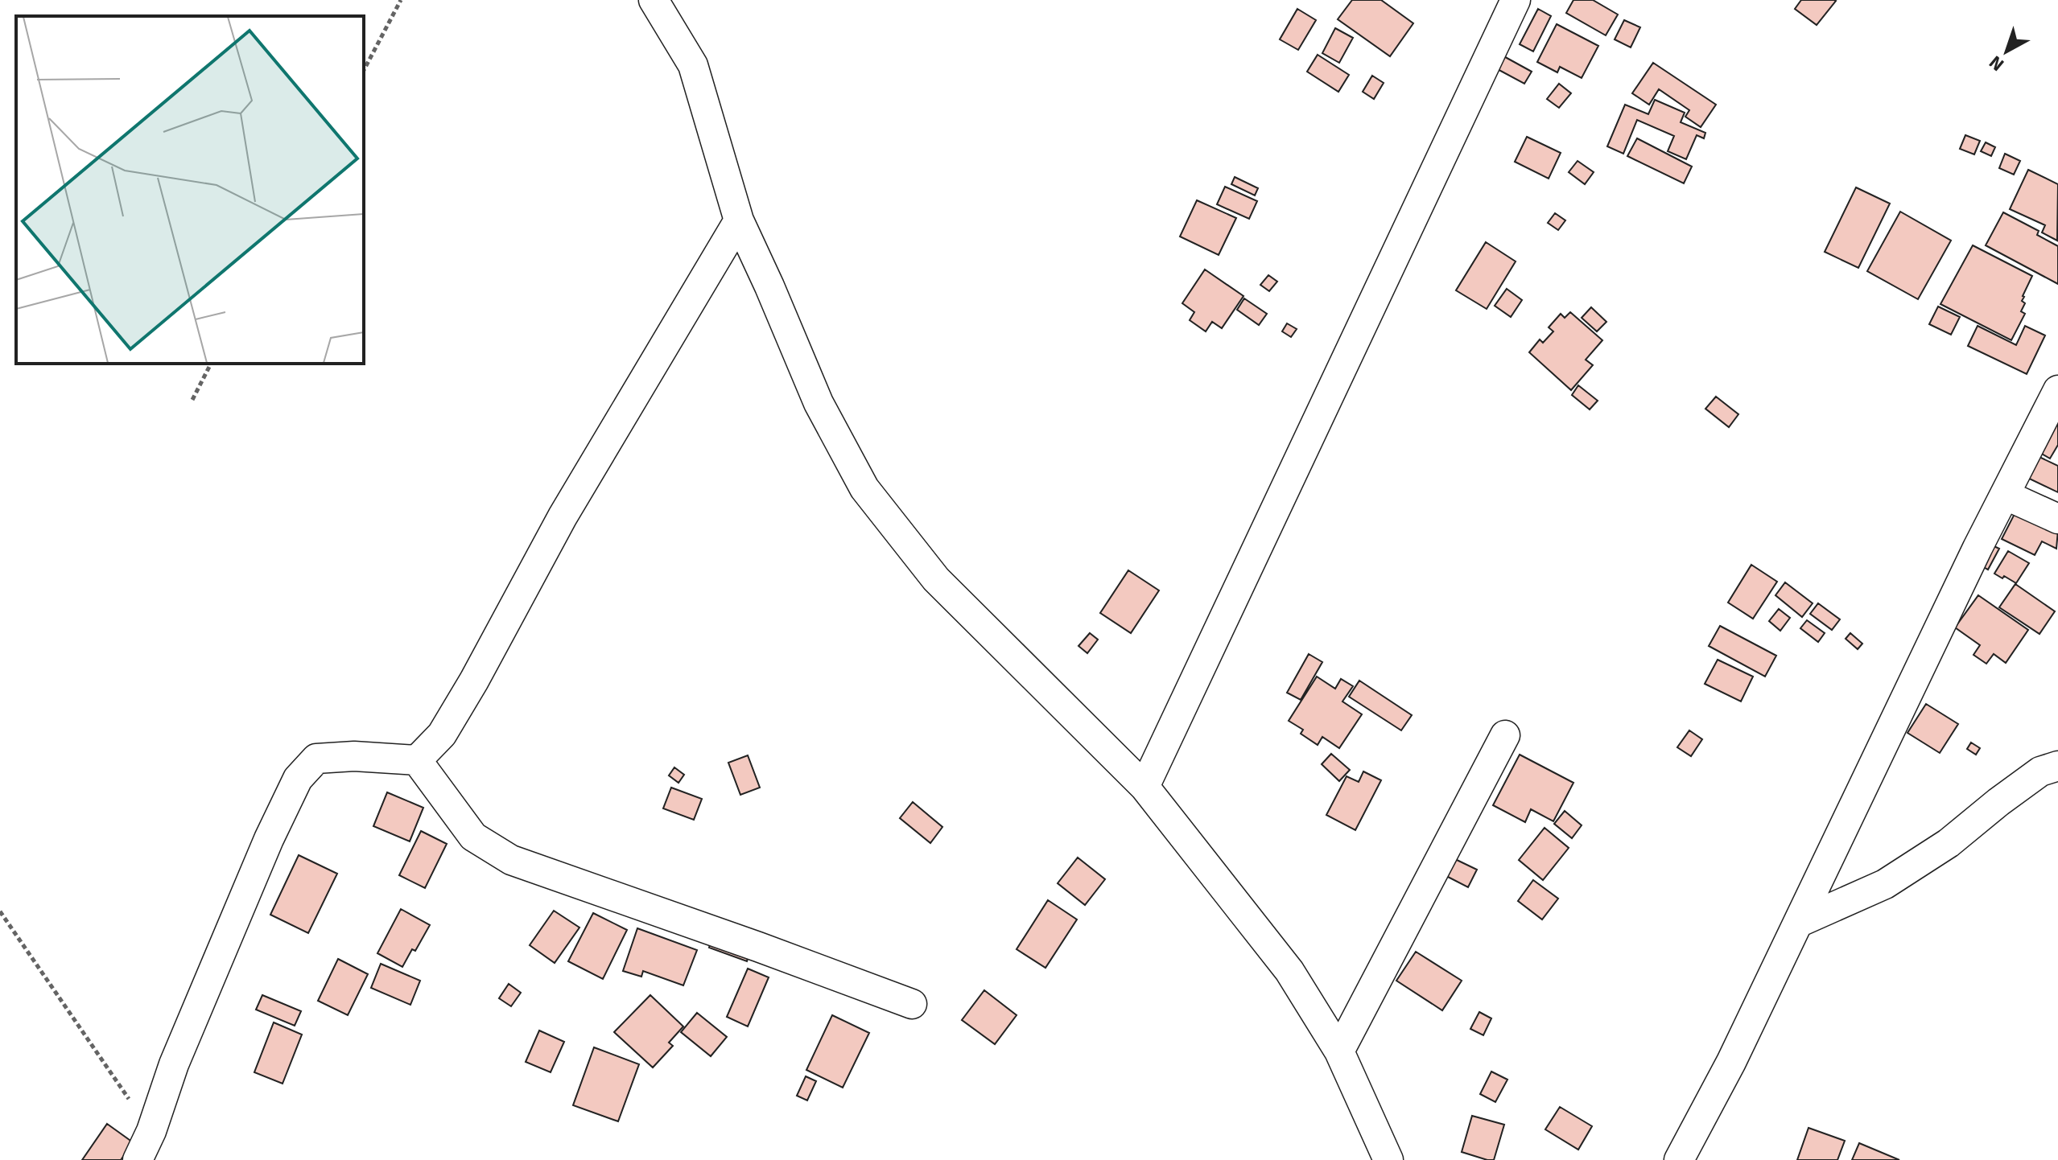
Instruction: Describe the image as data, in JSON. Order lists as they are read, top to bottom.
{
  "north": "bottom left"
}
